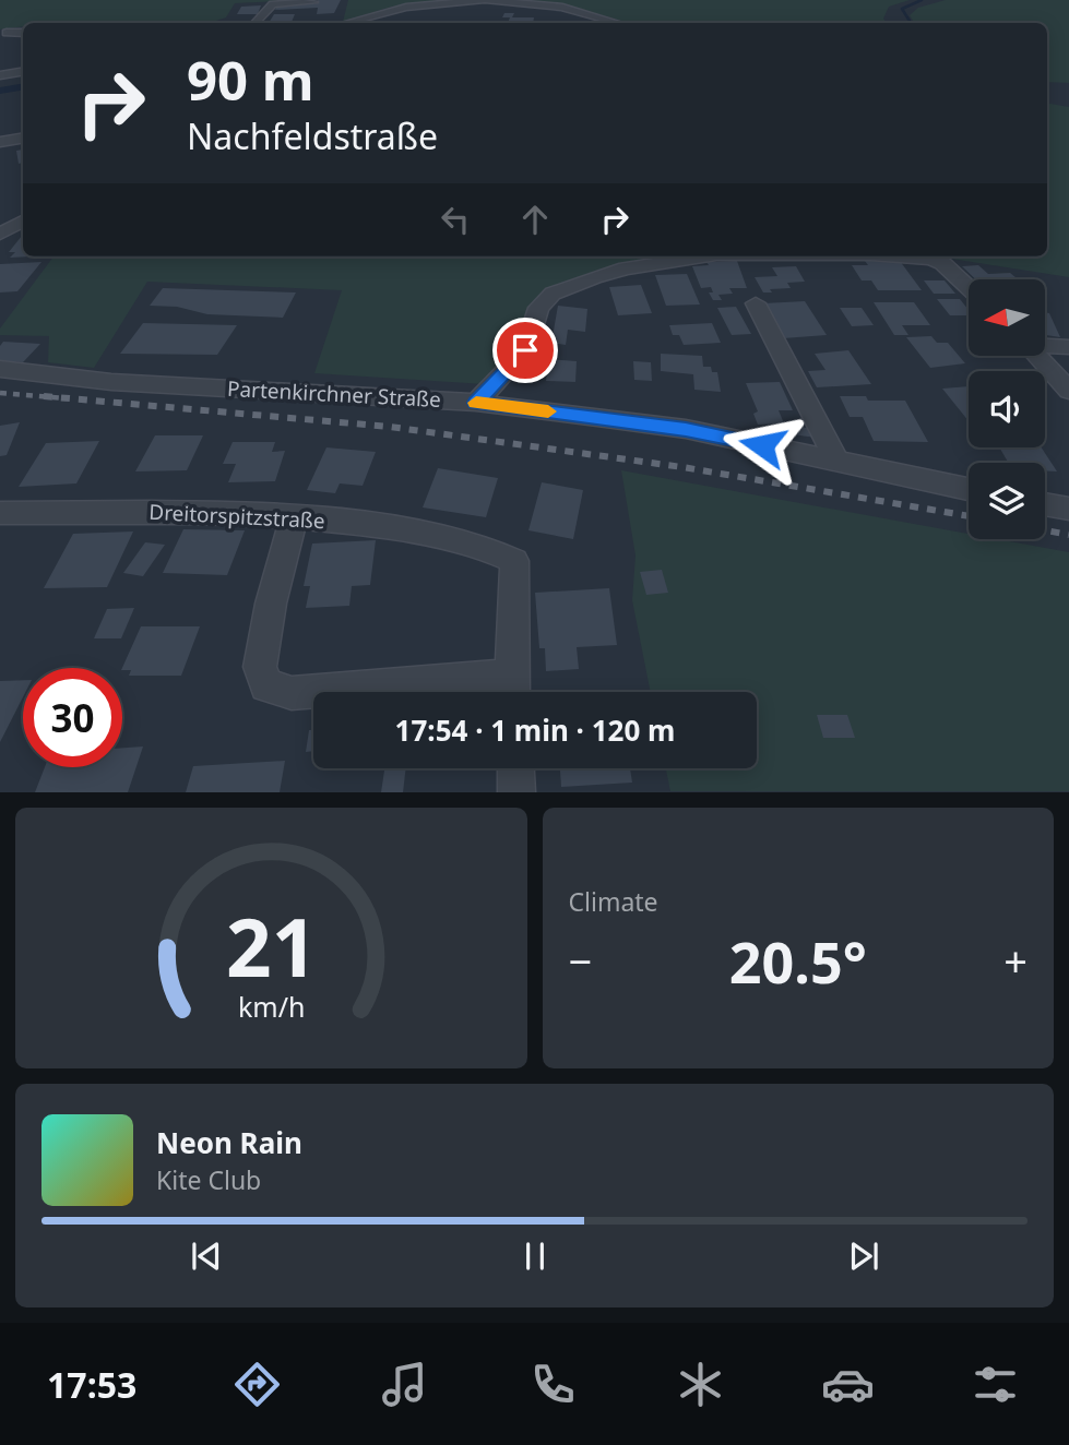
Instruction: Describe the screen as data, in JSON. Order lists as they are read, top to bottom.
{
  "streets": {
    "street": ["Partenkirchner Straße", "Dreitorspitzstraße"]
  },
  "north": "left",
  "page": {
    "turn": ["90 m", "Nachfeldstraße"],
    "limit": "30",
    "trip": "17:54 · 1 min · 120 m",
    "tile": "Climate",
    "heat": ["−", "20.5°", "+"],
    "song": ["Neon Rain", "Kite Club"],
    "tabs": "17:53",
    "gauge": ["21", "km/h"]
  }
}
